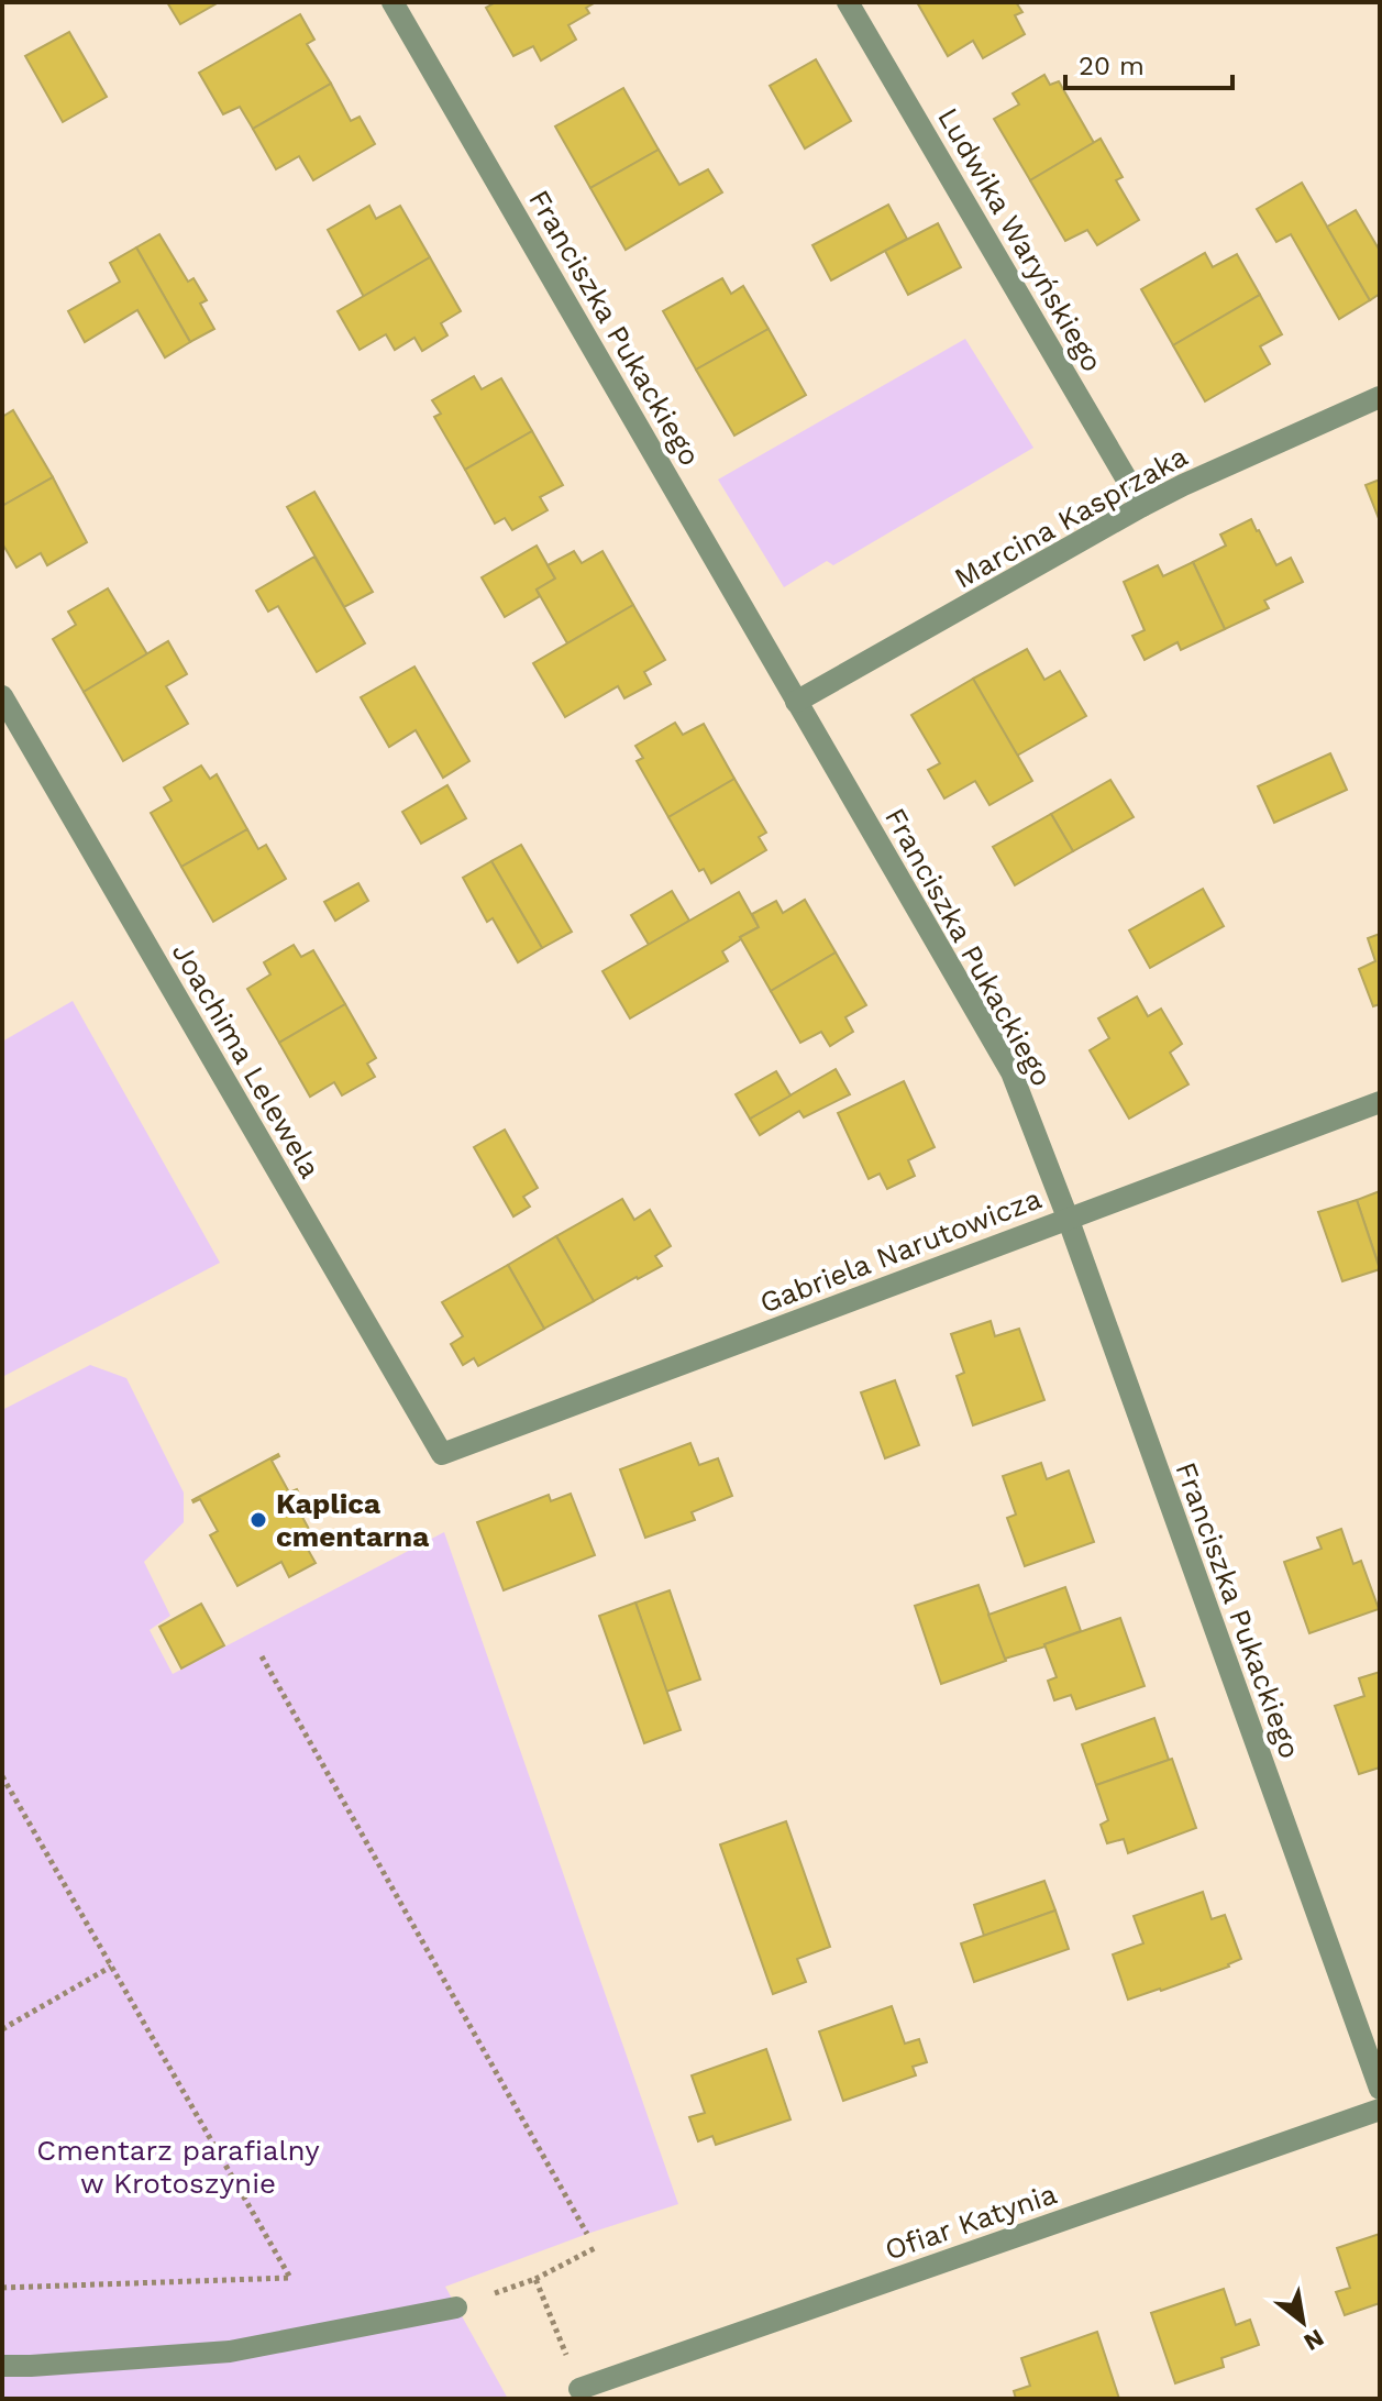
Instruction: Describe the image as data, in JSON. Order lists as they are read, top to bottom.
{
  "streets": {
    "street": [
      "Ludwika Waryńskiego",
      "Franciszka Pukackiego",
      "Marcina Kasprzaka",
      "Joachima Lelewela",
      "Gabriela Narutowicza",
      "Ofiar Katynia"
    ]
  },
  "crossings": [
    ["Ludwika Waryńskiego", "Marcina Kasprzaka"],
    ["Franciszka Pukackiego", "Marcina Kasprzaka"],
    ["Franciszka Pukackiego", "Gabriela Narutowicza"],
    ["Joachima Lelewela", "Gabriela Narutowicza"]
  ],
  "parks": ["Cmentarz parafialny w Krotoszynie"],
  "places": ["Kaplica cmentarna"],
  "scale_bar": "20 m",
  "north": "bottom right"
}
